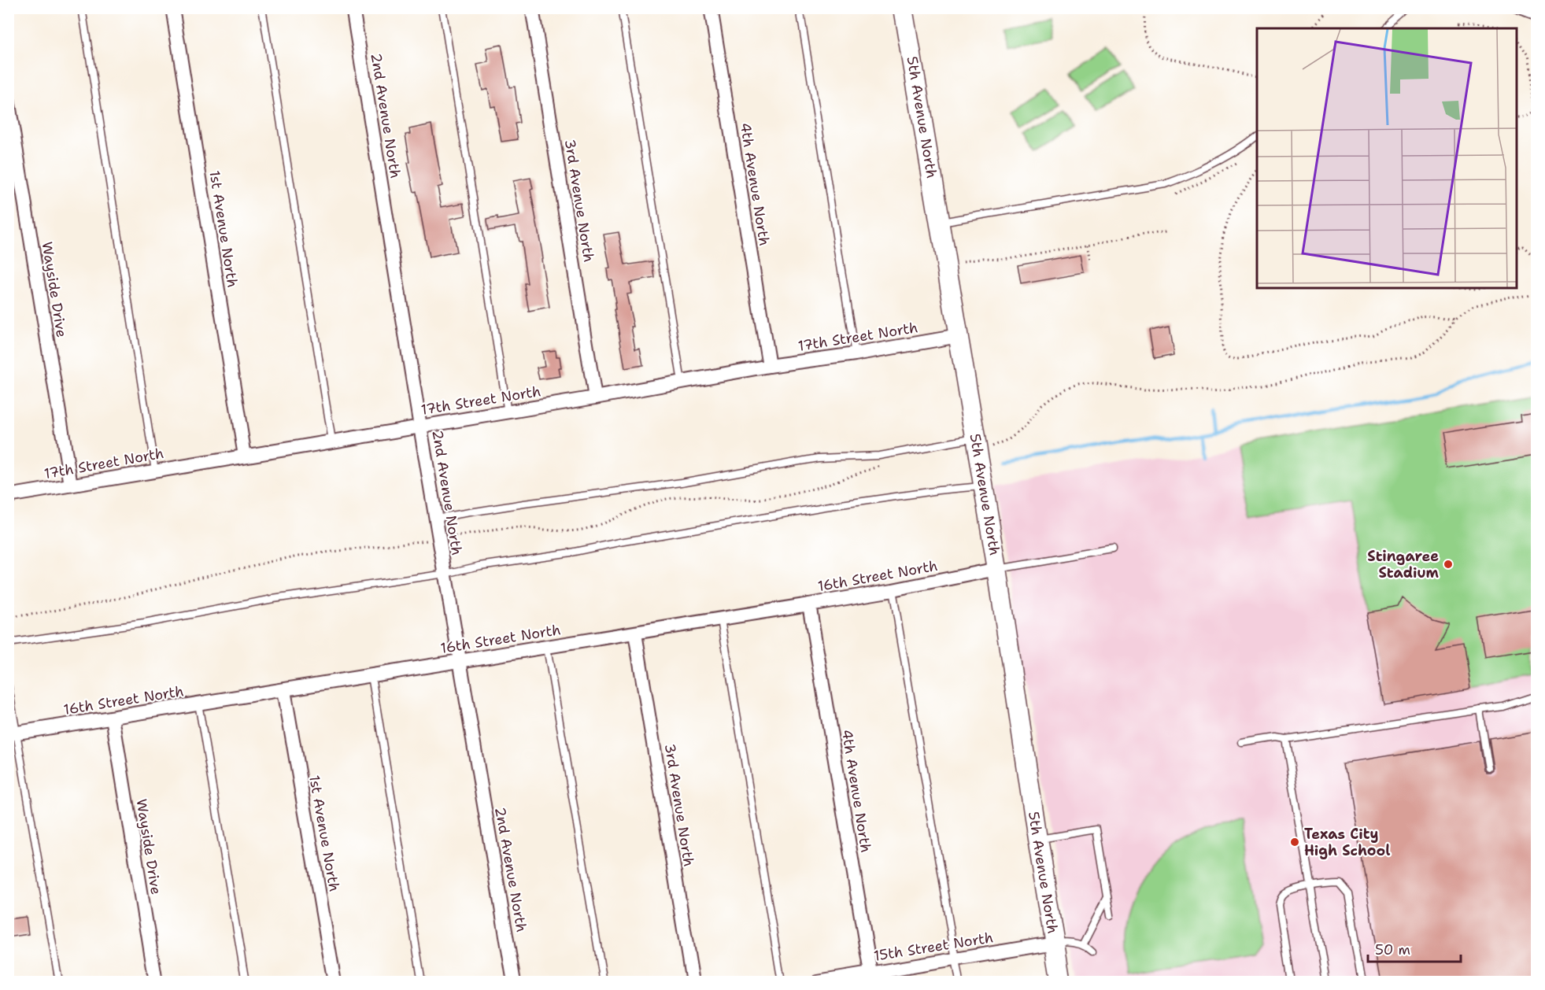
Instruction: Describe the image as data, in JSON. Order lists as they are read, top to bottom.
{
  "streets": {
    "street": [
      "2nd Avenue North",
      "5th Avenue North",
      "4th Avenue North",
      "3rd Avenue North",
      "1st Avenue North",
      "Wayside Drive",
      "17th Street North",
      "16th Street North",
      "15th Street North"
    ]
  },
  "crossings": [
    ["2nd Avenue North", "17th Street North"],
    ["2nd Avenue North", "16th Street North"],
    ["5th Avenue North", "17th Street North"],
    ["5th Avenue North", "16th Street North"],
    ["5th Avenue North", "15th Street North"],
    ["4th Avenue North", "17th Street North"],
    ["4th Avenue North", "16th Street North"],
    ["4th Avenue North", "15th Street North"],
    ["3rd Avenue North", "17th Street North"],
    ["3rd Avenue North", "16th Street North"],
    ["1st Avenue North", "17th Street North"],
    ["1st Avenue North", "16th Street North"],
    ["Wayside Drive", "17th Street North"],
    ["Wayside Drive", "16th Street North"]
  ],
  "places": ["Stingaree Stadium", "Texas City High School"],
  "scale_bar": "50 m"
}
